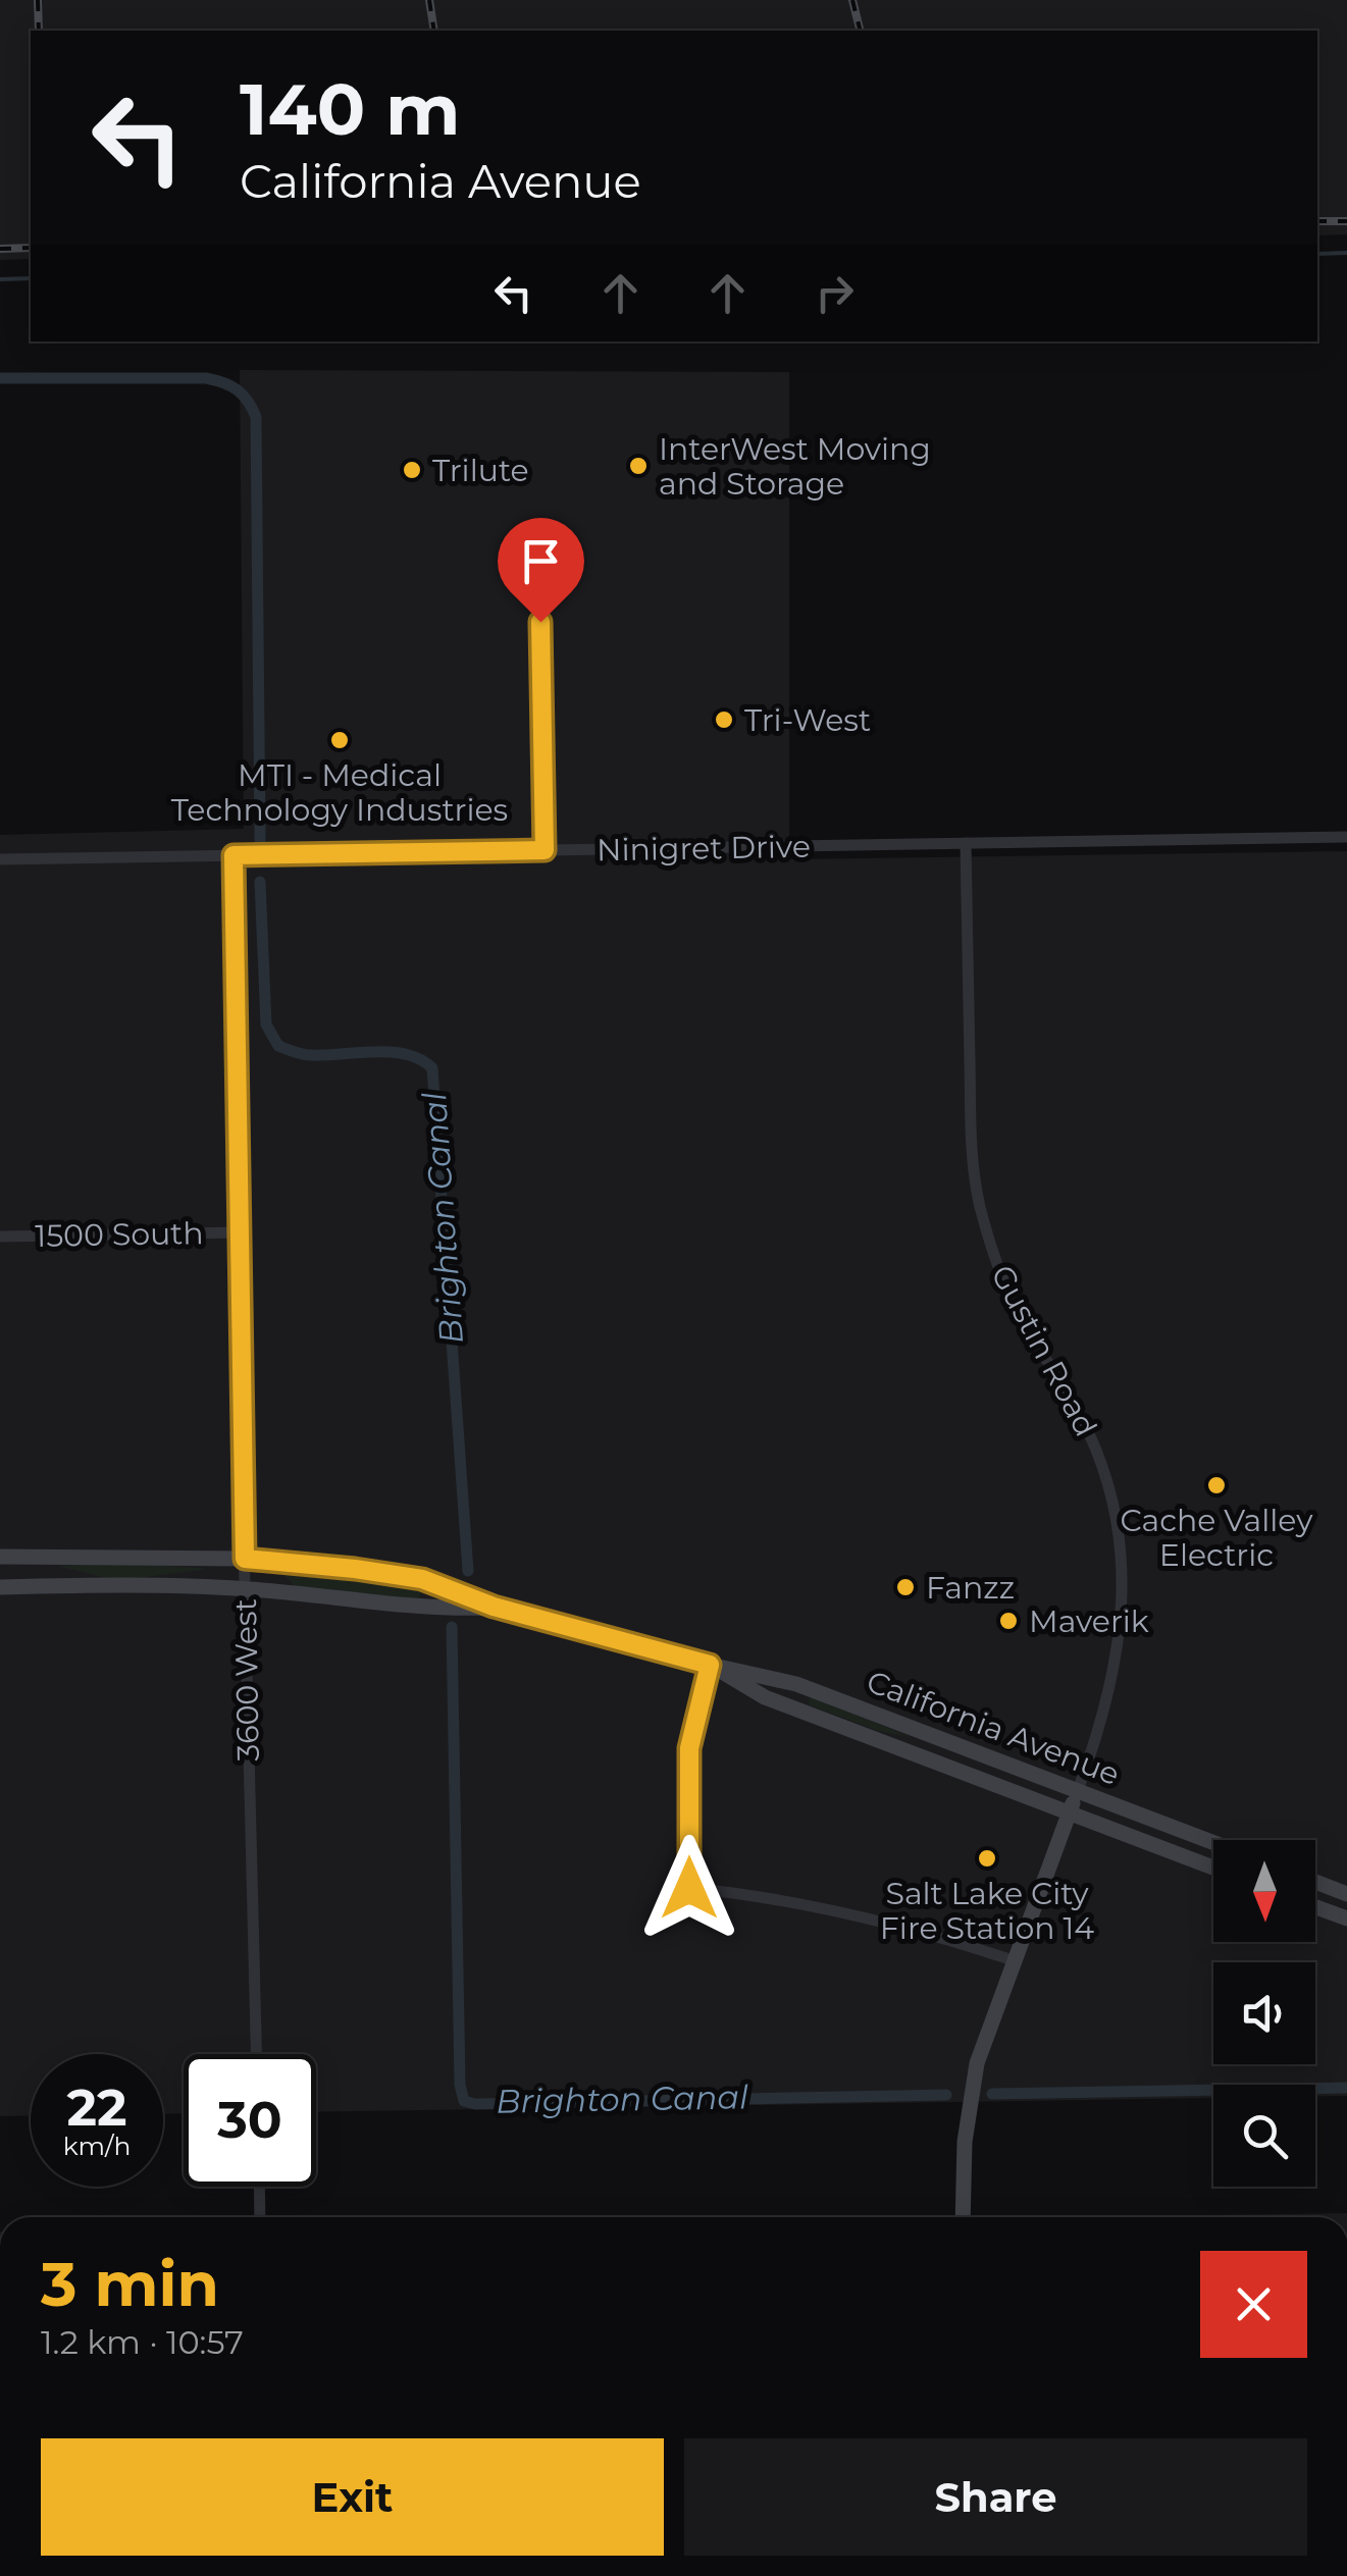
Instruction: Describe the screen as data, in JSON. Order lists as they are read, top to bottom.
{
  "streets": {
    "main road": ["California Avenue"],
    "street": [
      "Ninigret Drive",
      "1500 South",
      "Gustin Road",
      "3600 West"
    ]
  },
  "crossings": [
    ["Ninigret Drive", "Gustin Road"],
    ["Ninigret Drive", "3600 West"],
    ["1500 South", "3600 West"],
    ["Gustin Road", "California Avenue"],
    ["3600 West", "California Avenue"]
  ],
  "water": ["Brighton Canal"],
  "places": [
    "InterWest Moving and Storage",
    "Trilute",
    "Tri-West",
    "MTI - Medical Technology Industries",
    "Cache Valley Electric",
    "Fanzz",
    "Maverik",
    "Salt Lake City Fire Station 14"
  ],
  "north": "bottom",
  "page": {
    "turn": ["140 m", "California Avenue"],
    "speed": "22 km/h",
    "limit": "30",
    "heading": ["3 min", "1.2 km · 10:57"],
    "buttons": ["Exit", "Share"]
  }
}
